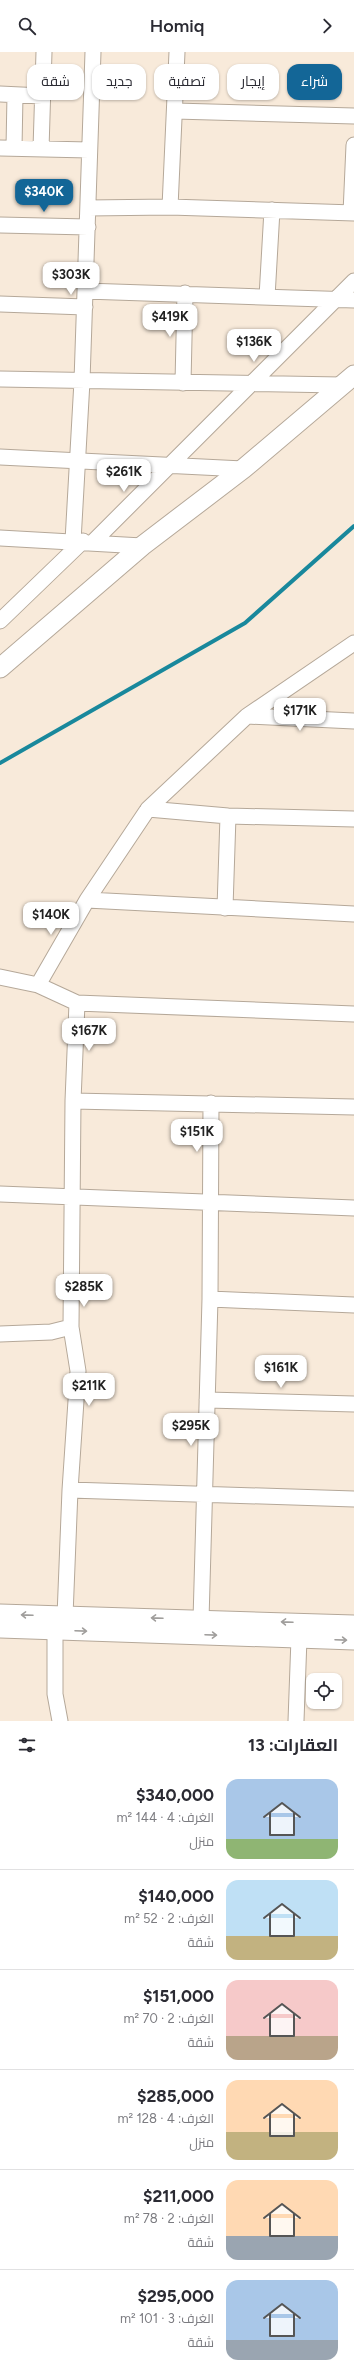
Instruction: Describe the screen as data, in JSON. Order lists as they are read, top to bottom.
{
  "page": {
    "header": "Homiq",
    "chip": [
      "شراء",
      "إيجار",
      "تصفية",
      "جديد",
      "شقة"
    ],
    "price": [
      "$340K",
      "$303K",
      "$419K",
      "$136K",
      "$261K",
      "$171K",
      "$140K",
      "$167K",
      "$151K",
      "$285K",
      "$161K",
      "$211K",
      "$295K"
    ],
    "heading": "العقارات: 13",
    "list": [
      {
        "name": "$340,000",
        "note": "الغرف: 4 · 144 m² · منزل"
      },
      {
        "name": "$140,000",
        "note": "الغرف: 2 · 52 m² · شقة"
      },
      {
        "name": "$151,000",
        "note": "الغرف: 2 · 70 m² · شقة"
      },
      {
        "name": "$285,000",
        "note": "الغرف: 4 · 128 m² · منزل"
      },
      {
        "name": "$211,000",
        "note": "الغرف: 2 · 78 m² · شقة"
      },
      {
        "name": "$295,000",
        "note": "الغرف: 3 · 101 m² · شقة"
      }
    ]
  }
}
